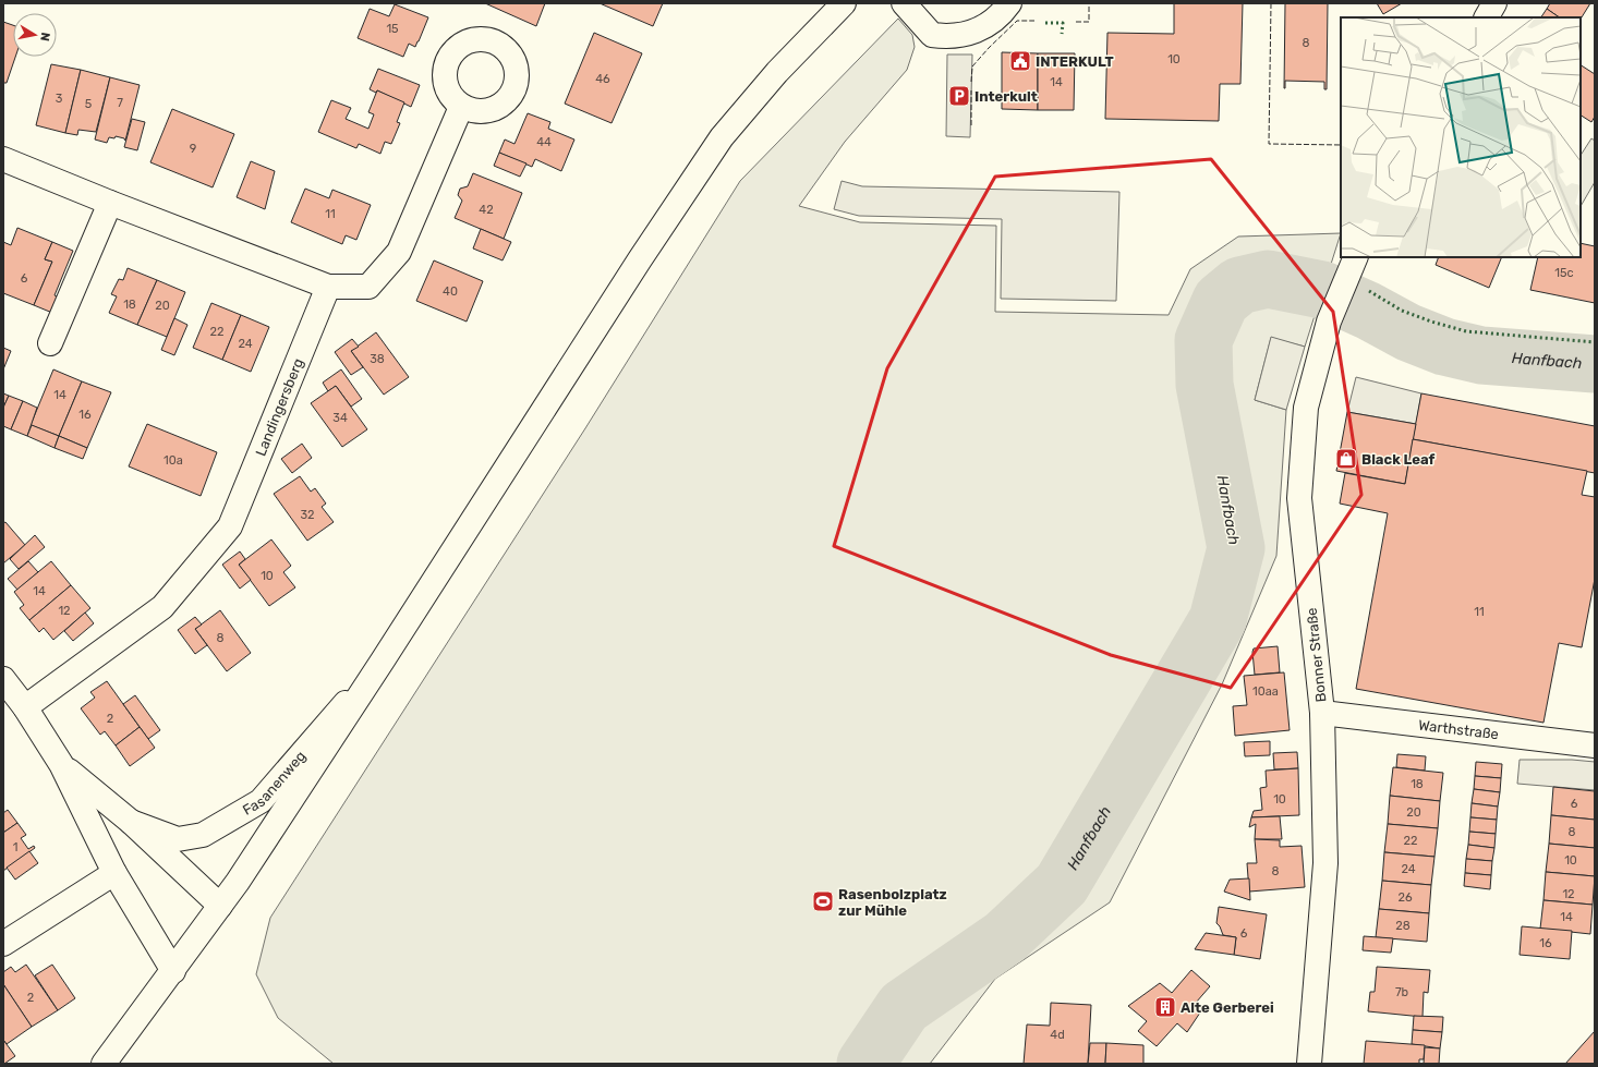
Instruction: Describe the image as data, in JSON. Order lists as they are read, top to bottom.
{
  "streets": {
    "street": [
      "Landingersberg",
      "Bonner Straße",
      "Warthstraße",
      "Fasanenweg"
    ]
  },
  "crossings": [
    ["Landingersberg", "Fasanenweg"],
    ["Bonner Straße", "Warthstraße"]
  ],
  "water": ["Hanfbach"],
  "places": {
    "public building": ["INTERKULT"],
    "parking": ["Interkult"],
    "shop": ["Black Leaf"],
    "sports": ["Rasenbolzplatz zur Mühle"],
    "building": ["Alte Gerberei"]
  },
  "house_numbers": [
    "15",
    "8",
    "10",
    "46",
    "14",
    "3",
    "7",
    "5",
    "44",
    "9",
    "42",
    "11",
    "15c",
    "6",
    "40",
    "18",
    "20",
    "22",
    "24",
    "38",
    "14",
    "16",
    "34",
    "10a",
    "32",
    "10",
    "14",
    "12",
    "11",
    "8",
    "10aa",
    "2",
    "18",
    "10",
    "6",
    "20",
    "8",
    "22",
    "1",
    "10",
    "24",
    "8",
    "12",
    "26",
    "14",
    "28",
    "6",
    "16",
    "7b",
    "2",
    "4d"
  ],
  "north": "right"
}
